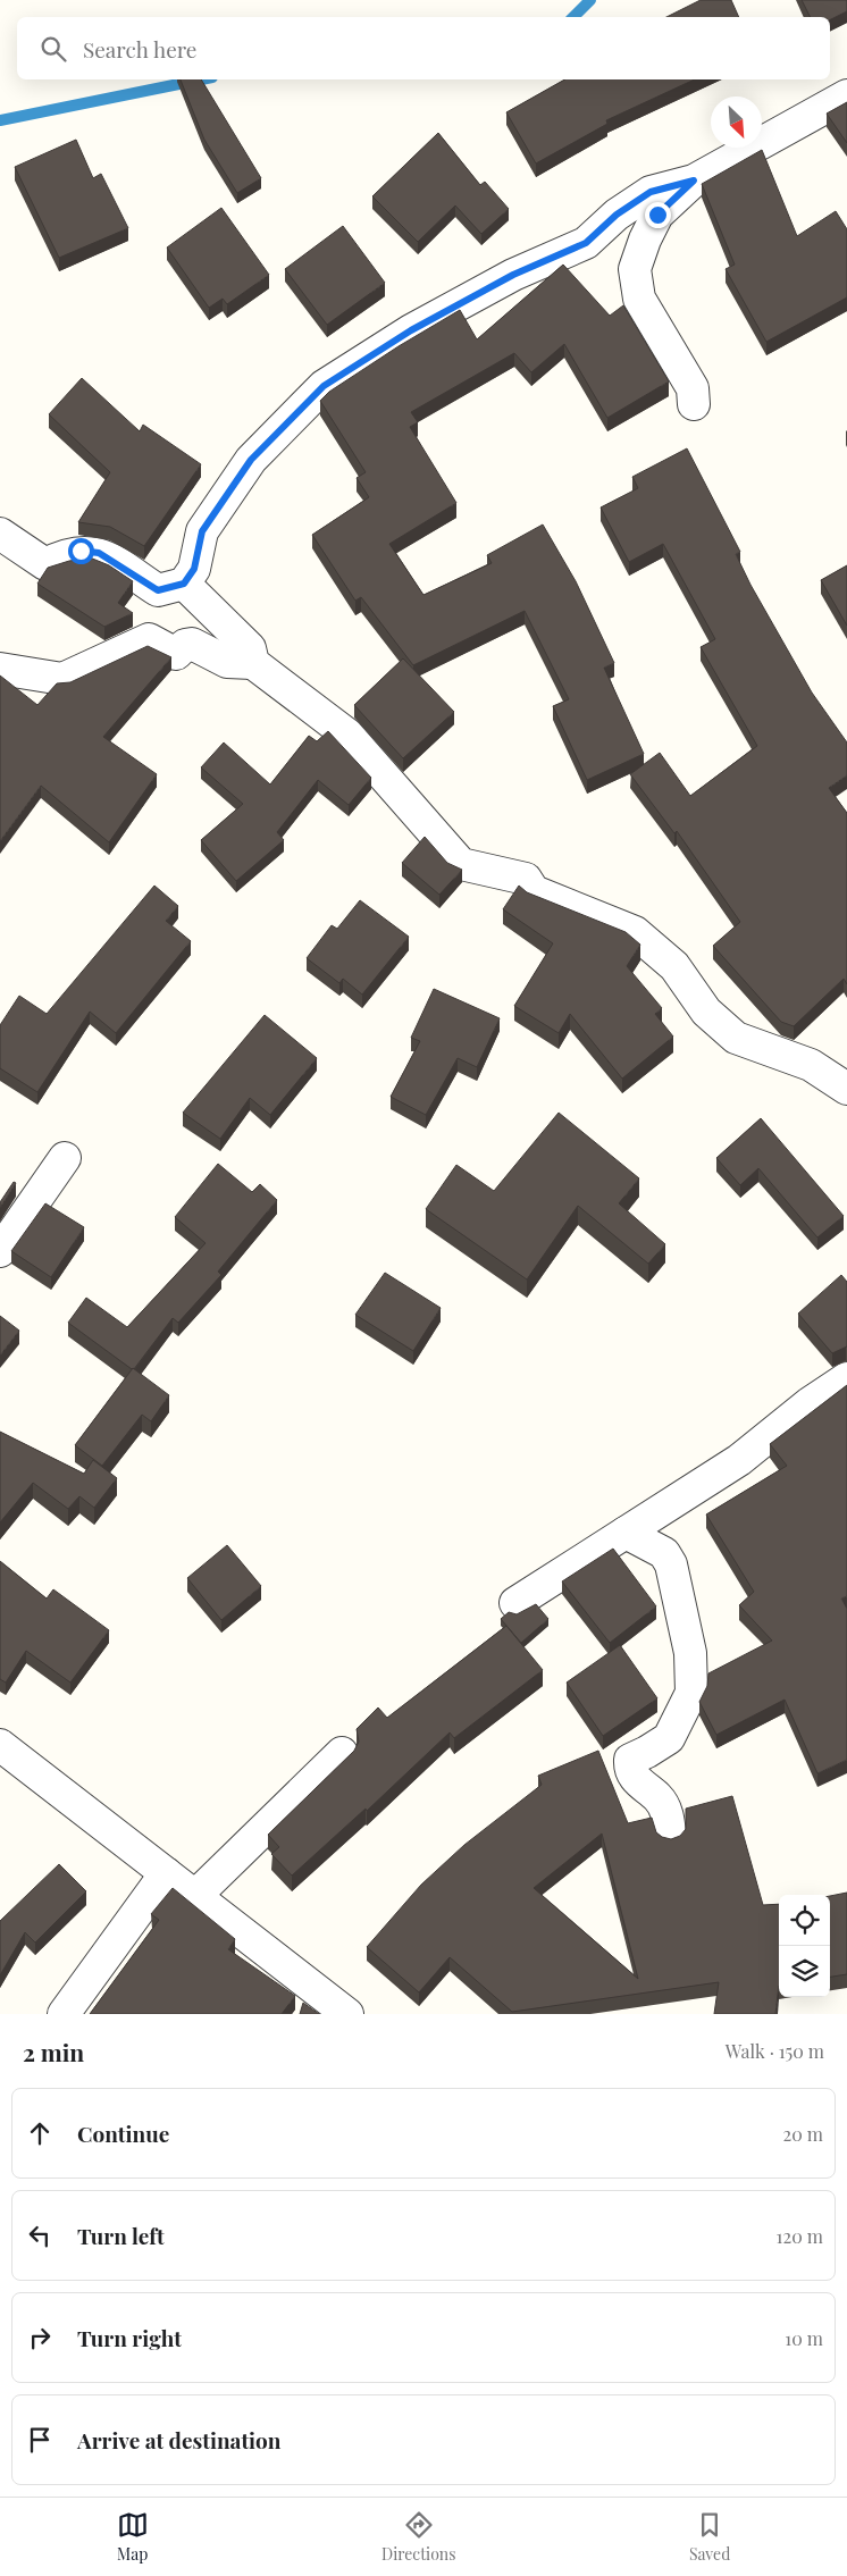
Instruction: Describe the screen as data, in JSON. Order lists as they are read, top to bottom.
{
  "north": "bottom right",
  "page": {
    "search": "Search here",
    "heading": ["2 min", "Walk · 150 m"],
    "list": [
      ["Continue", "20 m"],
      ["Turn left", "120 m"],
      ["Turn right", "10 m"],
      "Arrive at destination"
    ],
    "nav": ["Map", "Directions", "Saved"]
  }
}
